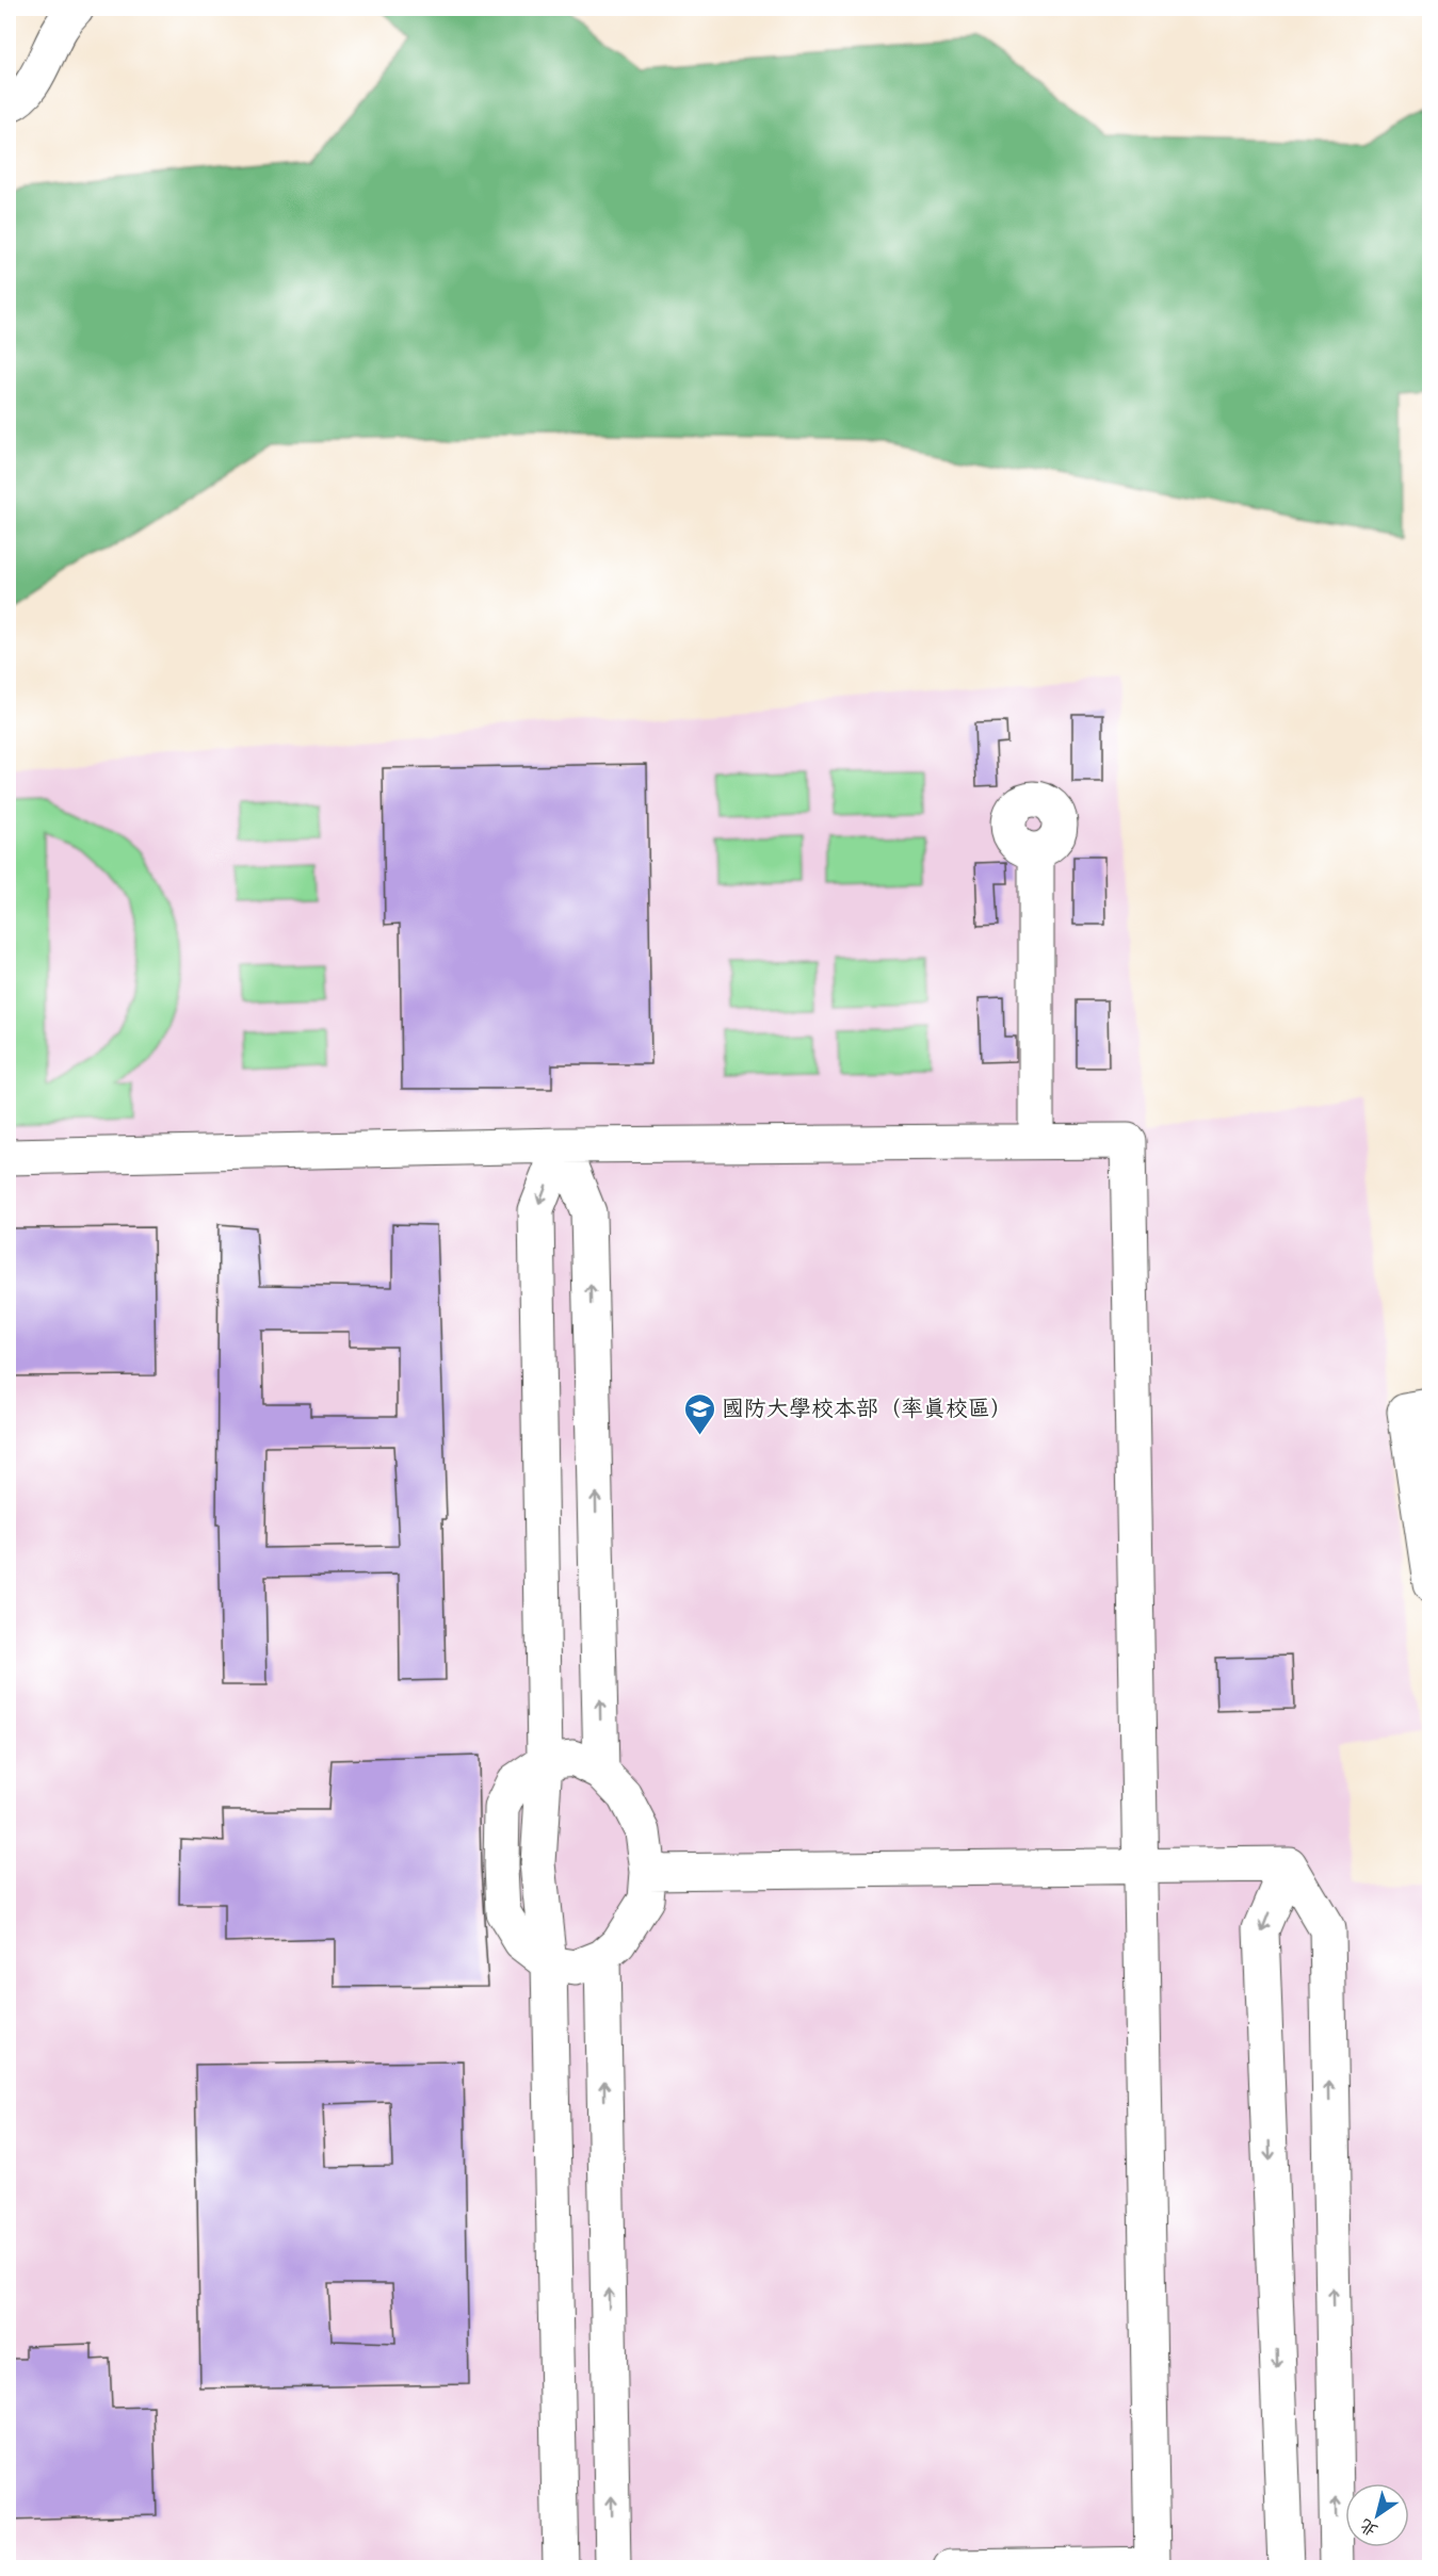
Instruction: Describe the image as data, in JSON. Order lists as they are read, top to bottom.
{
  "places": {
    "school or university": ["國防大學校本部（率真校區）"]
  },
  "north": "bottom left"
}
